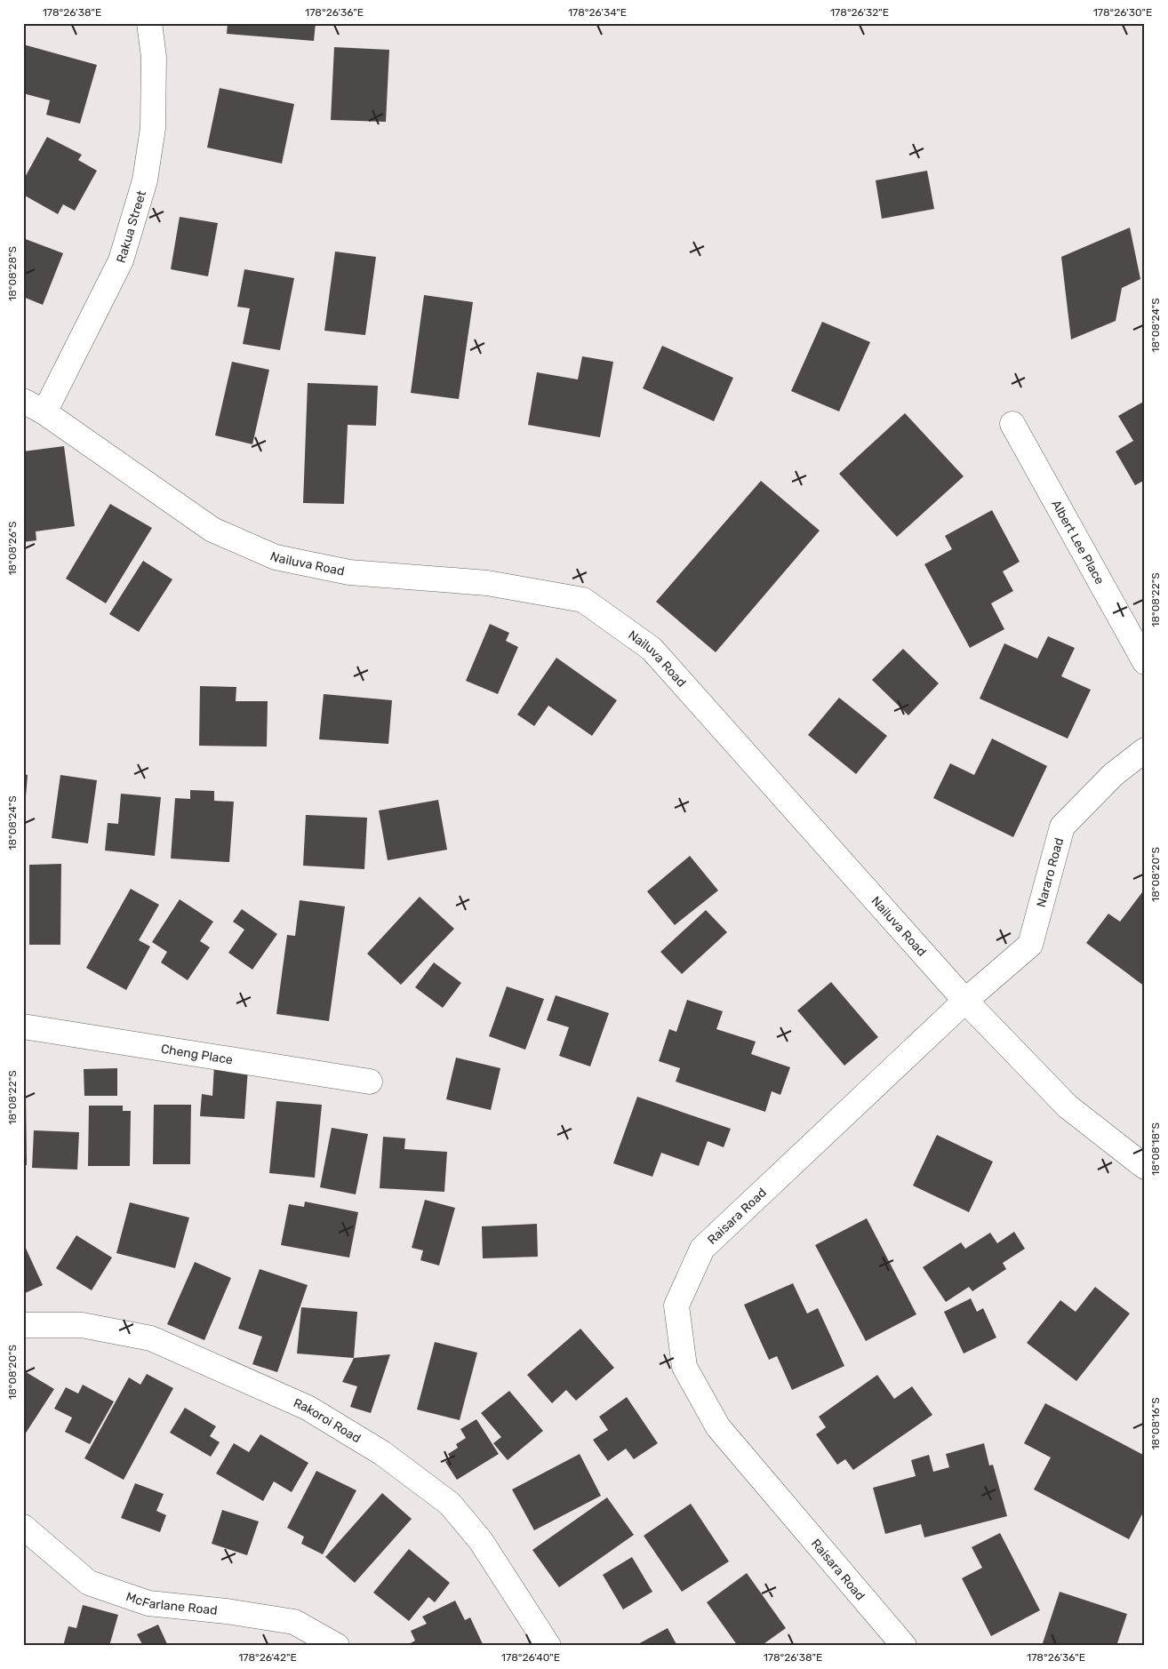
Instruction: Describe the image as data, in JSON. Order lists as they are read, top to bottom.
{
  "streets": {
    "street": [
      "Rakua Street",
      "Albert Lee Place",
      "Nailuva Road",
      "Nararo Road",
      "Cheng Place",
      "Raisara Road",
      "Rakoroi Road",
      "McFarlane Road"
    ]
  },
  "crossings": [
    ["Rakua Street", "Nailuva Road"],
    ["Nailuva Road", "Nararo Road"],
    ["Nailuva Road", "Raisara Road"],
    ["Nararo Road", "Raisara Road"]
  ],
  "coordinates": [
    "178°26'38\"E",
    "178°26'36\"E",
    "178°26'34\"E",
    "178°26'32\"E",
    "178°26'30\"E",
    "18°08'28\"S",
    "18°08'24\"S",
    "18°08'26\"S",
    "18°08'22\"S",
    "18°08'20\"S",
    "18°08'18\"S",
    "18°08'16\"S",
    "178°26'42\"E",
    "178°26'40\"E"
  ]
}
